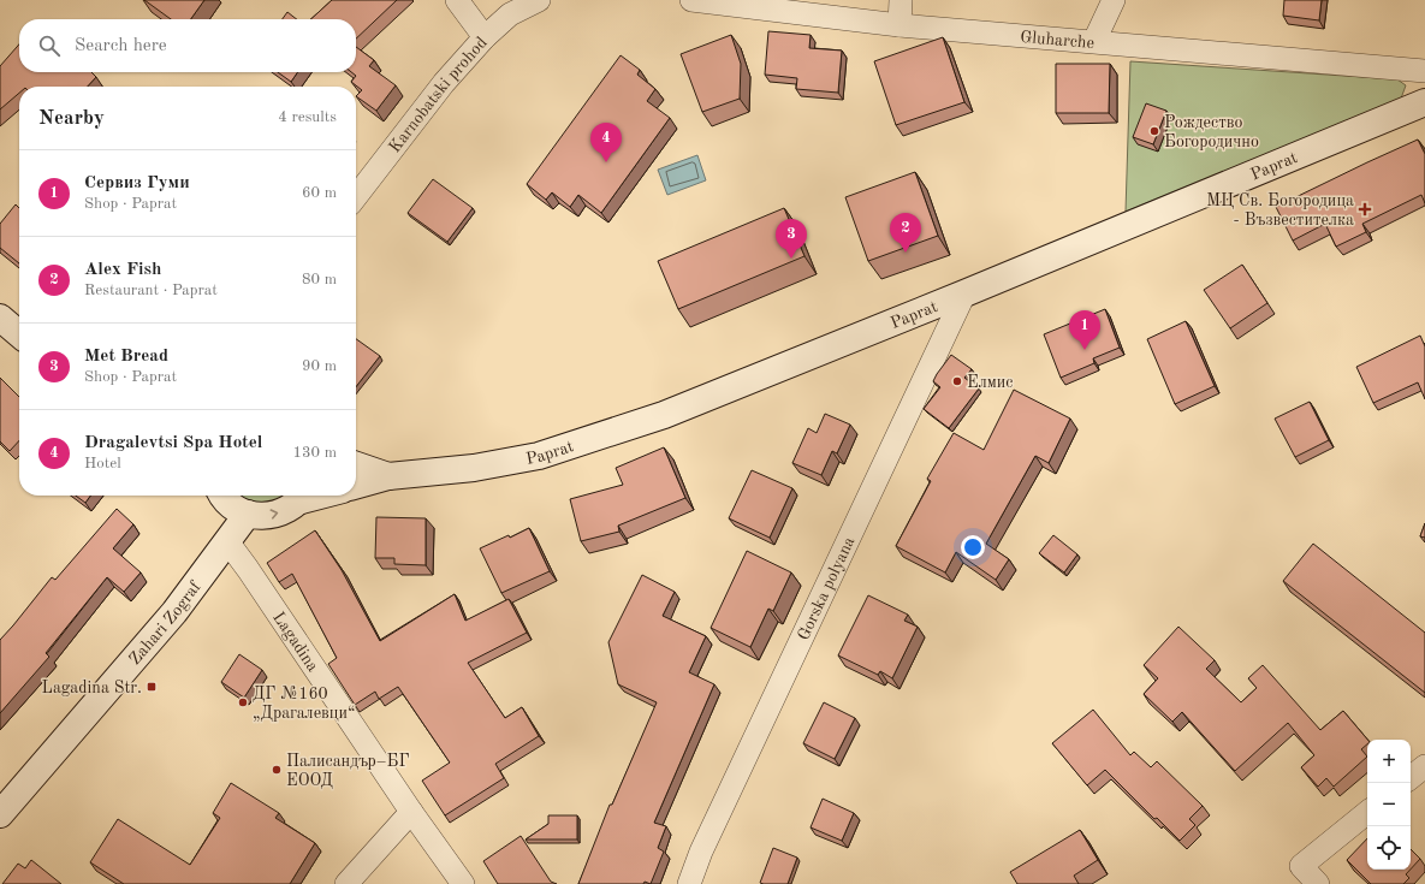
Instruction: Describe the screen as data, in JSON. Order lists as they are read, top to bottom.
{
  "streets": {
    "main road": ["Paprat", "Zahari Zograf"],
    "street": [
      "Gluharche",
      "Karnobatski prohod",
      "Gorska polyana",
      "Lagadina"
    ]
  },
  "crossings": [
    ["Paprat", "Gorska polyana"],
    ["Zahari Zograf", "Lagadina"]
  ],
  "places": {
    "other": [
      "Рождество Богородично",
      "Елмис",
      "ДГ №160 „Драгалевци“",
      "Палисандър–БГ ЕООД"
    ],
    "health": ["МЦ Св. Богородица - Възвестителка"],
    "transit": ["Lagadina Str."]
  },
  "page": {
    "search": "Search here",
    "heading": ["Nearby", "4 results"],
    "pins": [
      "4",
      "2",
      "3",
      "1"
    ],
    "list": [
      {
        "mark": "1",
        "name": "Сервиз Гуми",
        "note": "Shop · Paprat",
        "value": "60 m"
      },
      {
        "mark": "2",
        "name": "Alex Fish",
        "note": "Restaurant · Paprat",
        "value": "80 m"
      },
      {
        "mark": "3",
        "name": "Met Bread",
        "note": "Shop · Paprat",
        "value": "90 m"
      },
      {
        "mark": "4",
        "name": "Dragalevtsi Spa Hotel",
        "note": "Hotel",
        "value": "130 m"
      }
    ],
    "map_buttons": ["+", "−"]
  }
}
